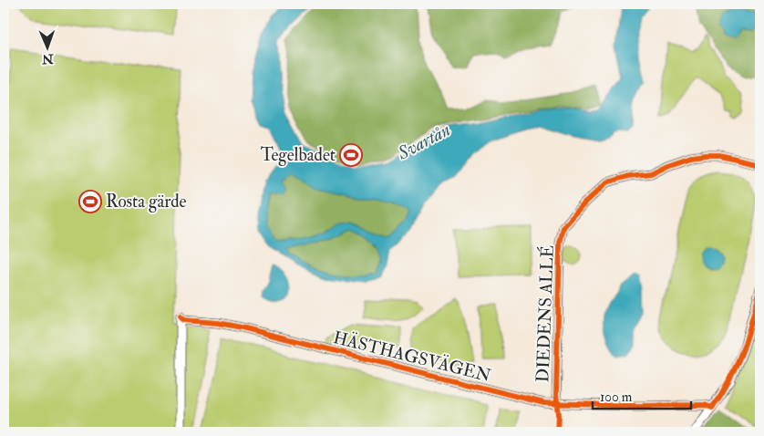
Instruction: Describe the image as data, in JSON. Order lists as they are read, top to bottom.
{
  "streets": {
    "street": ["DIEDENS ALLÉ", "HÄSTHAGSVÄGEN"]
  },
  "crossings": [
    ["DIEDENS ALLÉ", "HÄSTHAGSVÄGEN"]
  ],
  "water": ["Svartån"],
  "places": {
    "sports": ["Tegelbadet", "Rosta gärde"]
  },
  "scale_bar": "100 m",
  "north": "bottom"
}
